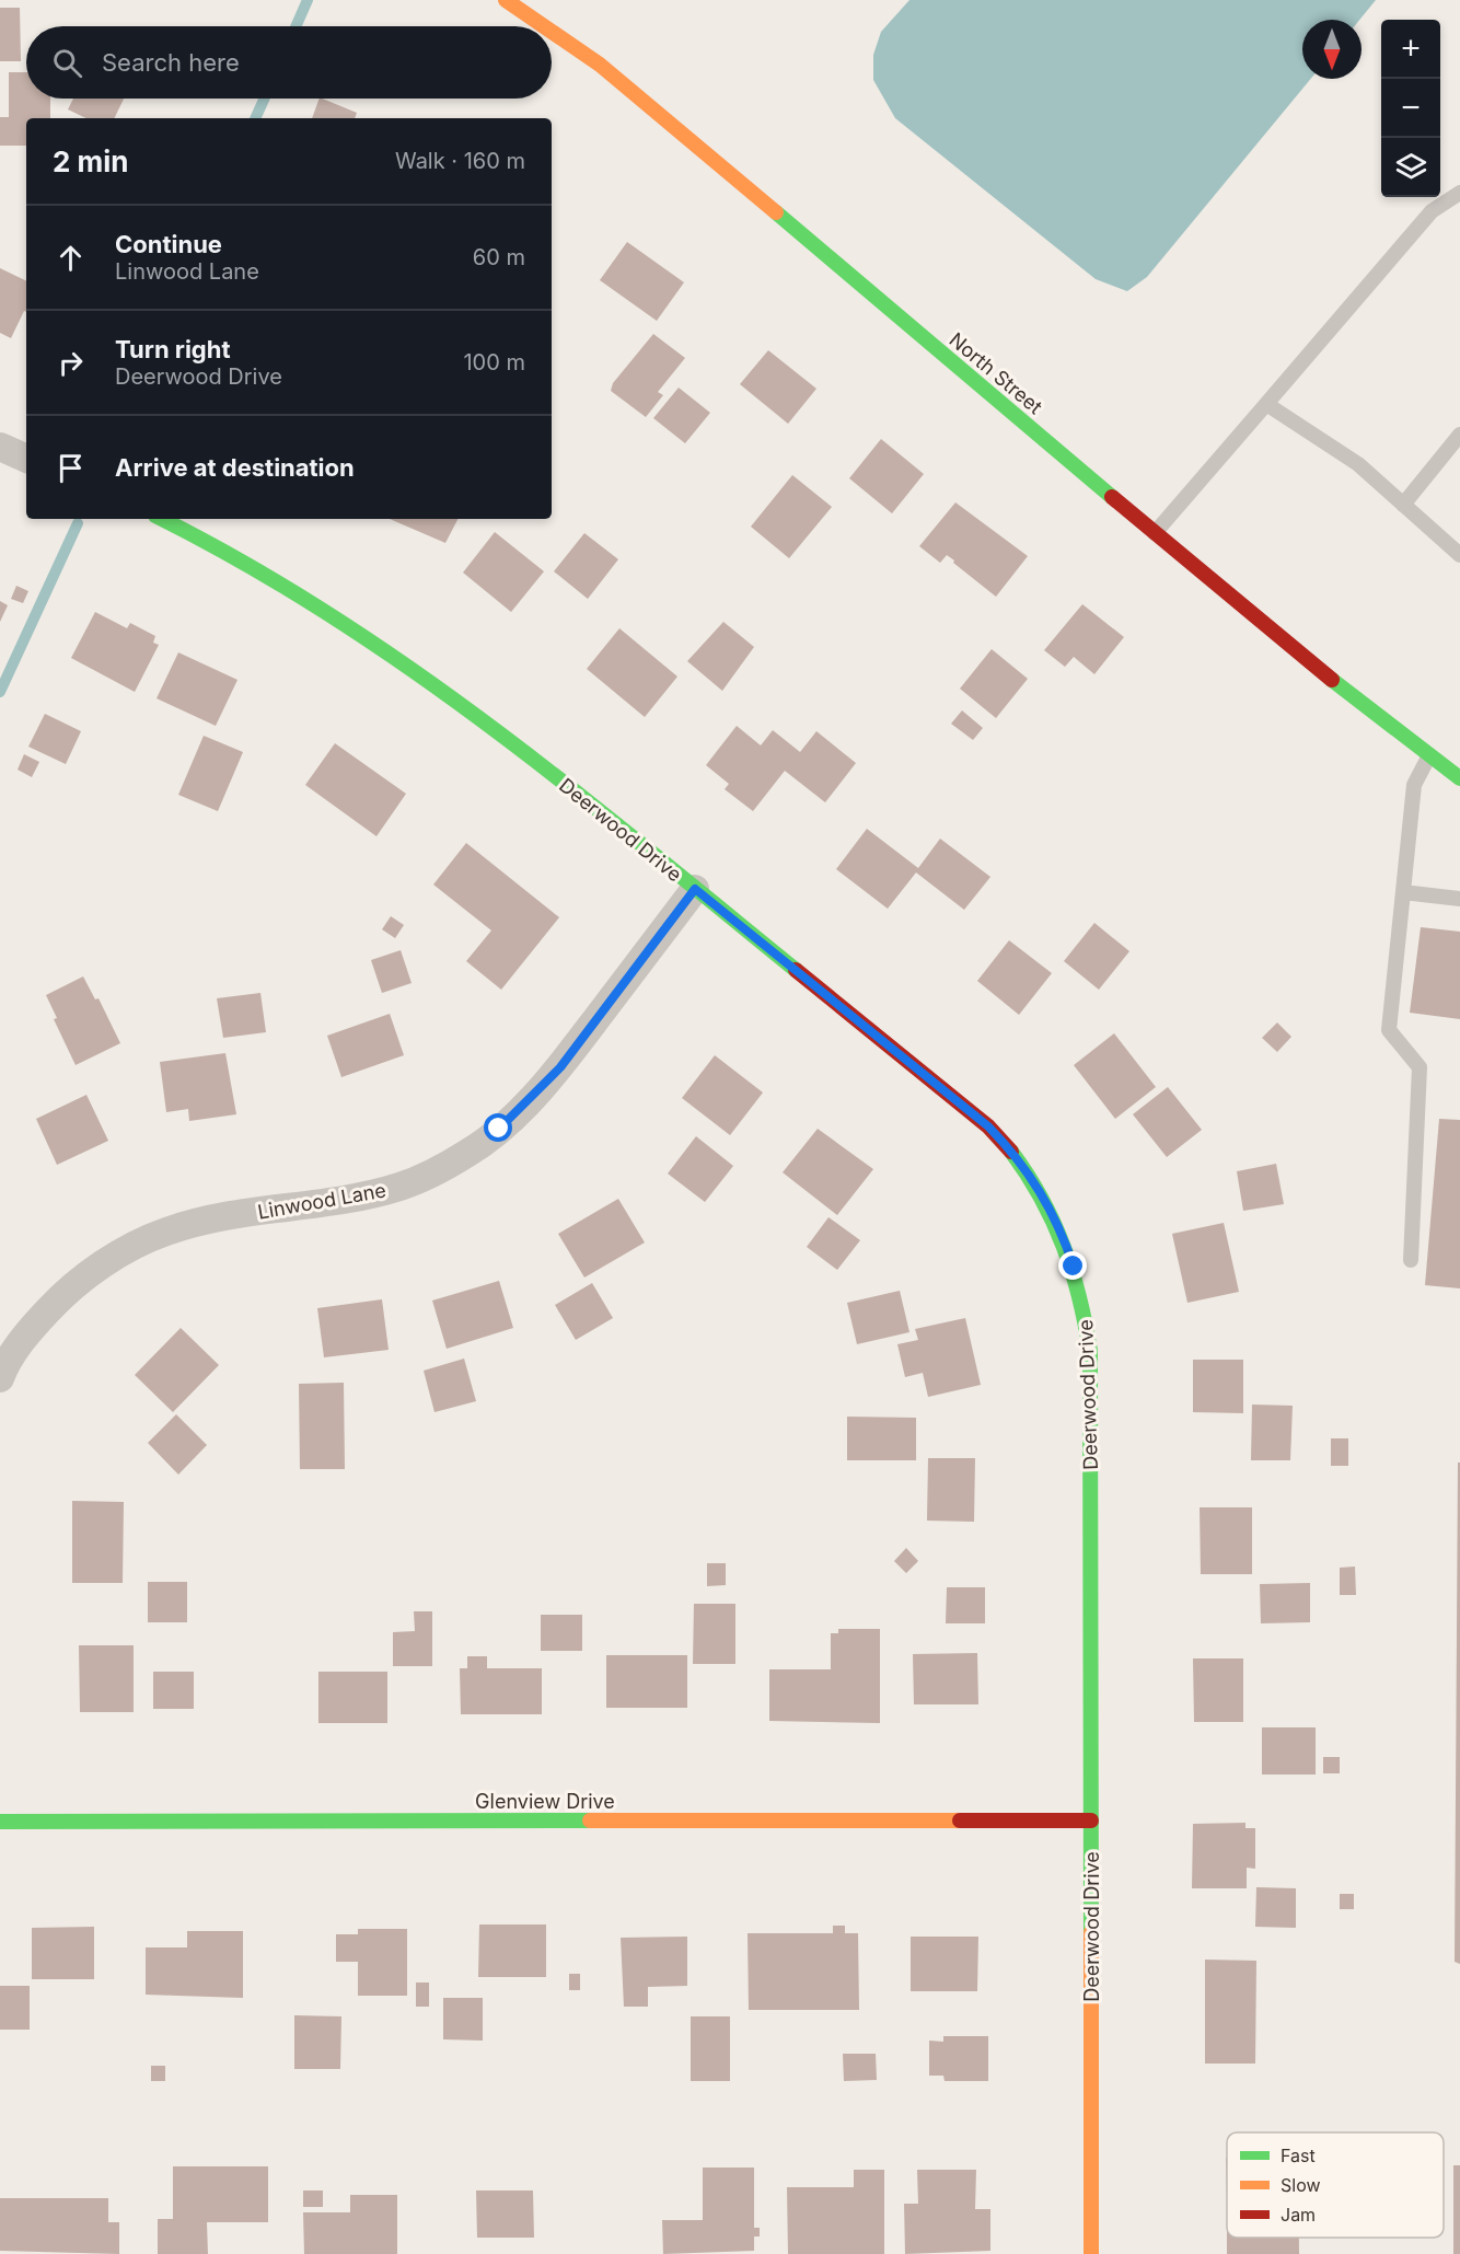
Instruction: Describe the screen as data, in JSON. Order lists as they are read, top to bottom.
{
  "streets": {
    "street": [
      "North Street",
      "Deerwood Drive",
      "Linwood Lane",
      "Glenview Drive"
    ]
  },
  "crossings": [
    ["Deerwood Drive", "Linwood Lane"],
    ["Deerwood Drive", "Glenview Drive"]
  ],
  "legend": ["Fast", "Slow", "Jam"],
  "north": "bottom",
  "page": {
    "map_buttons": ["+", "−"],
    "search": "Search here",
    "heading": ["2 min", "Walk · 160 m"],
    "list": [
      ["Continue", "Linwood Lane", "60 m"],
      ["Turn right", "Deerwood Drive", "100 m"],
      "Arrive at destination"
    ]
  }
}
